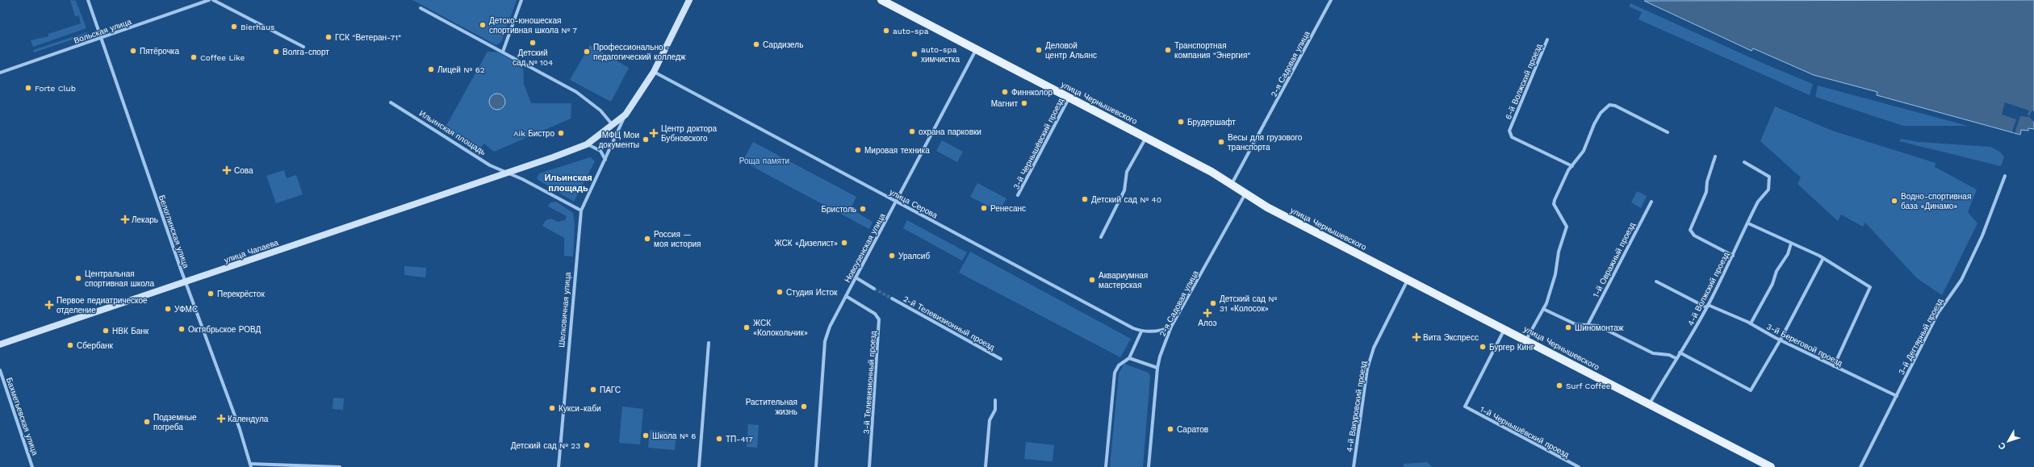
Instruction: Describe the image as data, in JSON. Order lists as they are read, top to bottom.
{
  "streets": {
    "main road": ["улица Чернышевского"],
    "street": [
      "Вольская улица",
      "2-я Садовая улица",
      "6-й Волжский проезд",
      "Ильинская площадь",
      "3-й Чернышёвский проезд",
      "улица Серова",
      "Белоглинская улица",
      "Новоузенская улица",
      "улица Чапаева",
      "1-й Овражный проезд",
      "4-й Волжский проезд",
      "Шелковичная улица",
      "2-й Телевизионный проезд",
      "3-й Дегтярный проезд",
      "3-й Береговой проезд",
      "3-й Телевизионный проезд",
      "4-й Вакуровский проезд",
      "Бахметьевская улица",
      "1-й Чернышёвский проезд"
    ]
  },
  "crossings": [
    ["Вольская улица", "Белоглинская улица"],
    ["2-я Садовая улица", "улица Чернышевского"],
    ["улица Чернышевского", "3-й Чернышёвский проезд"],
    ["улица Чернышевского", "Новоузенская улица"],
    ["улица Чернышевского", "4-й Волжский проезд"],
    ["улица Чернышевского", "4-й Вакуровский проезд"],
    ["улица Чернышевского", "1-й Чернышёвский проезд"],
    ["Ильинская площадь", "улица Чапаева"],
    ["Ильинская площадь", "Шелковичная улица"],
    ["улица Серова", "Новоузенская улица"],
    ["улица Серова", "Шелковичная улица"],
    ["Белоглинская улица", "улица Чапаева"],
    ["Новоузенская улица", "3-й Телевизионный проезд"],
    ["4-й Волжский проезд", "3-й Береговой проезд"],
    ["3-й Дегтярный проезд", "3-й Береговой проезд"]
  ],
  "districts": ["Ильинская площадь"],
  "parks": ["Роща памяти"],
  "places": {
    "other": [
      "Детско-юношеская спортивная школа № 7",
      "Bierhaus",
      "auto-spa",
      "ГСК \"Ветеран-71\"",
      "Детский сад № 104",
      "Сардизель",
      "Деловой центр Альянс",
      "Транспортная компания \"Энергия\"",
      "Пятёрочка",
      "Волга-спорт",
      "Профессионально - педагогический колледж",
      "auto-spa химчистка",
      "Coffee Like",
      "Лицей № 62",
      "Forte Club",
      "Финнколор",
      "Магнит",
      "Брудершафт",
      "охрана парковки",
      "Aik Бистро",
      "МФЦ Мои документы",
      "Весы для грузового транспорта",
      "Мировая техника",
      "Детский сад № 40",
      "Водно-спортивная база «Динамо»",
      "Ренесанс",
      "Бристоль",
      "Россия — моя история",
      "ЖСК «Дизелист»",
      "Уралсиб",
      "Центральная спортивная школа",
      "Аквариумная мастерская",
      "Студия Исток",
      "Перекрёсток",
      "Детский сад № 31 «Колосок»",
      "УФМС",
      "ЖСК «Колокольчик»",
      "Шиномонтаж",
      "Октябрьское РОВД",
      "НВК Банк",
      "Сбербанк",
      "Бургер Кинг",
      "Surf Coffee",
      "ПАГС",
      "Растительная жизнь",
      "Кукси-каби",
      "Подземные погреба",
      "Саратов",
      "Школа № 6",
      "ТП-417",
      "Детский сад № 23"
    ],
    "health": [
      "Центр доктора Бубновского",
      "Сова",
      "Лекарь",
      "Первое педиатрическое отделение",
      "Алоэ",
      "Вита Экспресс",
      "Календула"
    ]
  },
  "north": "bottom left"
}
